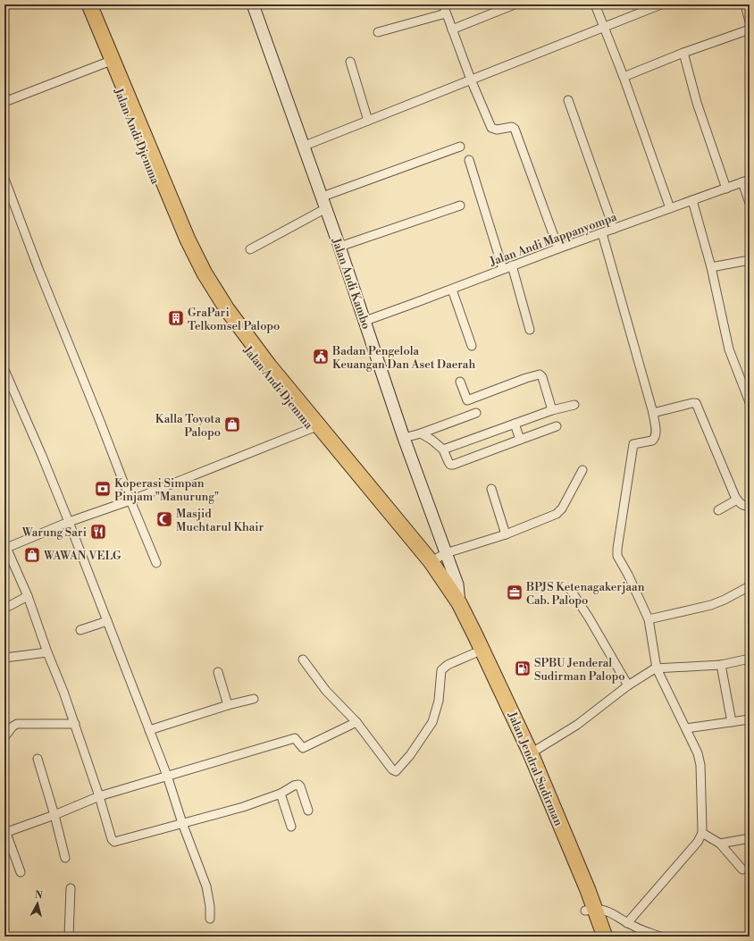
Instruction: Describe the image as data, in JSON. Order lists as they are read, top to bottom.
{
  "streets": {
    "highway": ["Jalan Andi Djemma", "Jalan Jendral Sudirman"],
    "street": ["Jalan Andi Mappanyompa", "Jalan Andi Kambo"]
  },
  "crossings": [
    ["Jalan Andi Djemma", "Jalan Andi Kambo"],
    ["Jalan Andi Djemma", "Jalan Jendral Sudirman"],
    ["Jalan Andi Mappanyompa", "Jalan Andi Kambo"],
    ["Jalan Andi Kambo", "Jalan Jendral Sudirman"]
  ],
  "places": {
    "building": ["GraPari Telkomsel Palopo"],
    "public building": ["Badan Pengelola Keuangan Dan Aset Daerah"],
    "shop": ["Kalla Toyota Palopo", "WAWAN VELG"],
    "bank": ["Koperasi Simpan Pinjam \"Manurung\""],
    "mosque": ["Masjid Muchtarul Khair"],
    "restaurant": ["Warung Sari"],
    "office": ["BPJS Ketenagakerjaan Cab. Palopo"],
    "fuel station": ["SPBU Jenderal Sudirman Palopo"]
  },
  "north": "top"
}
